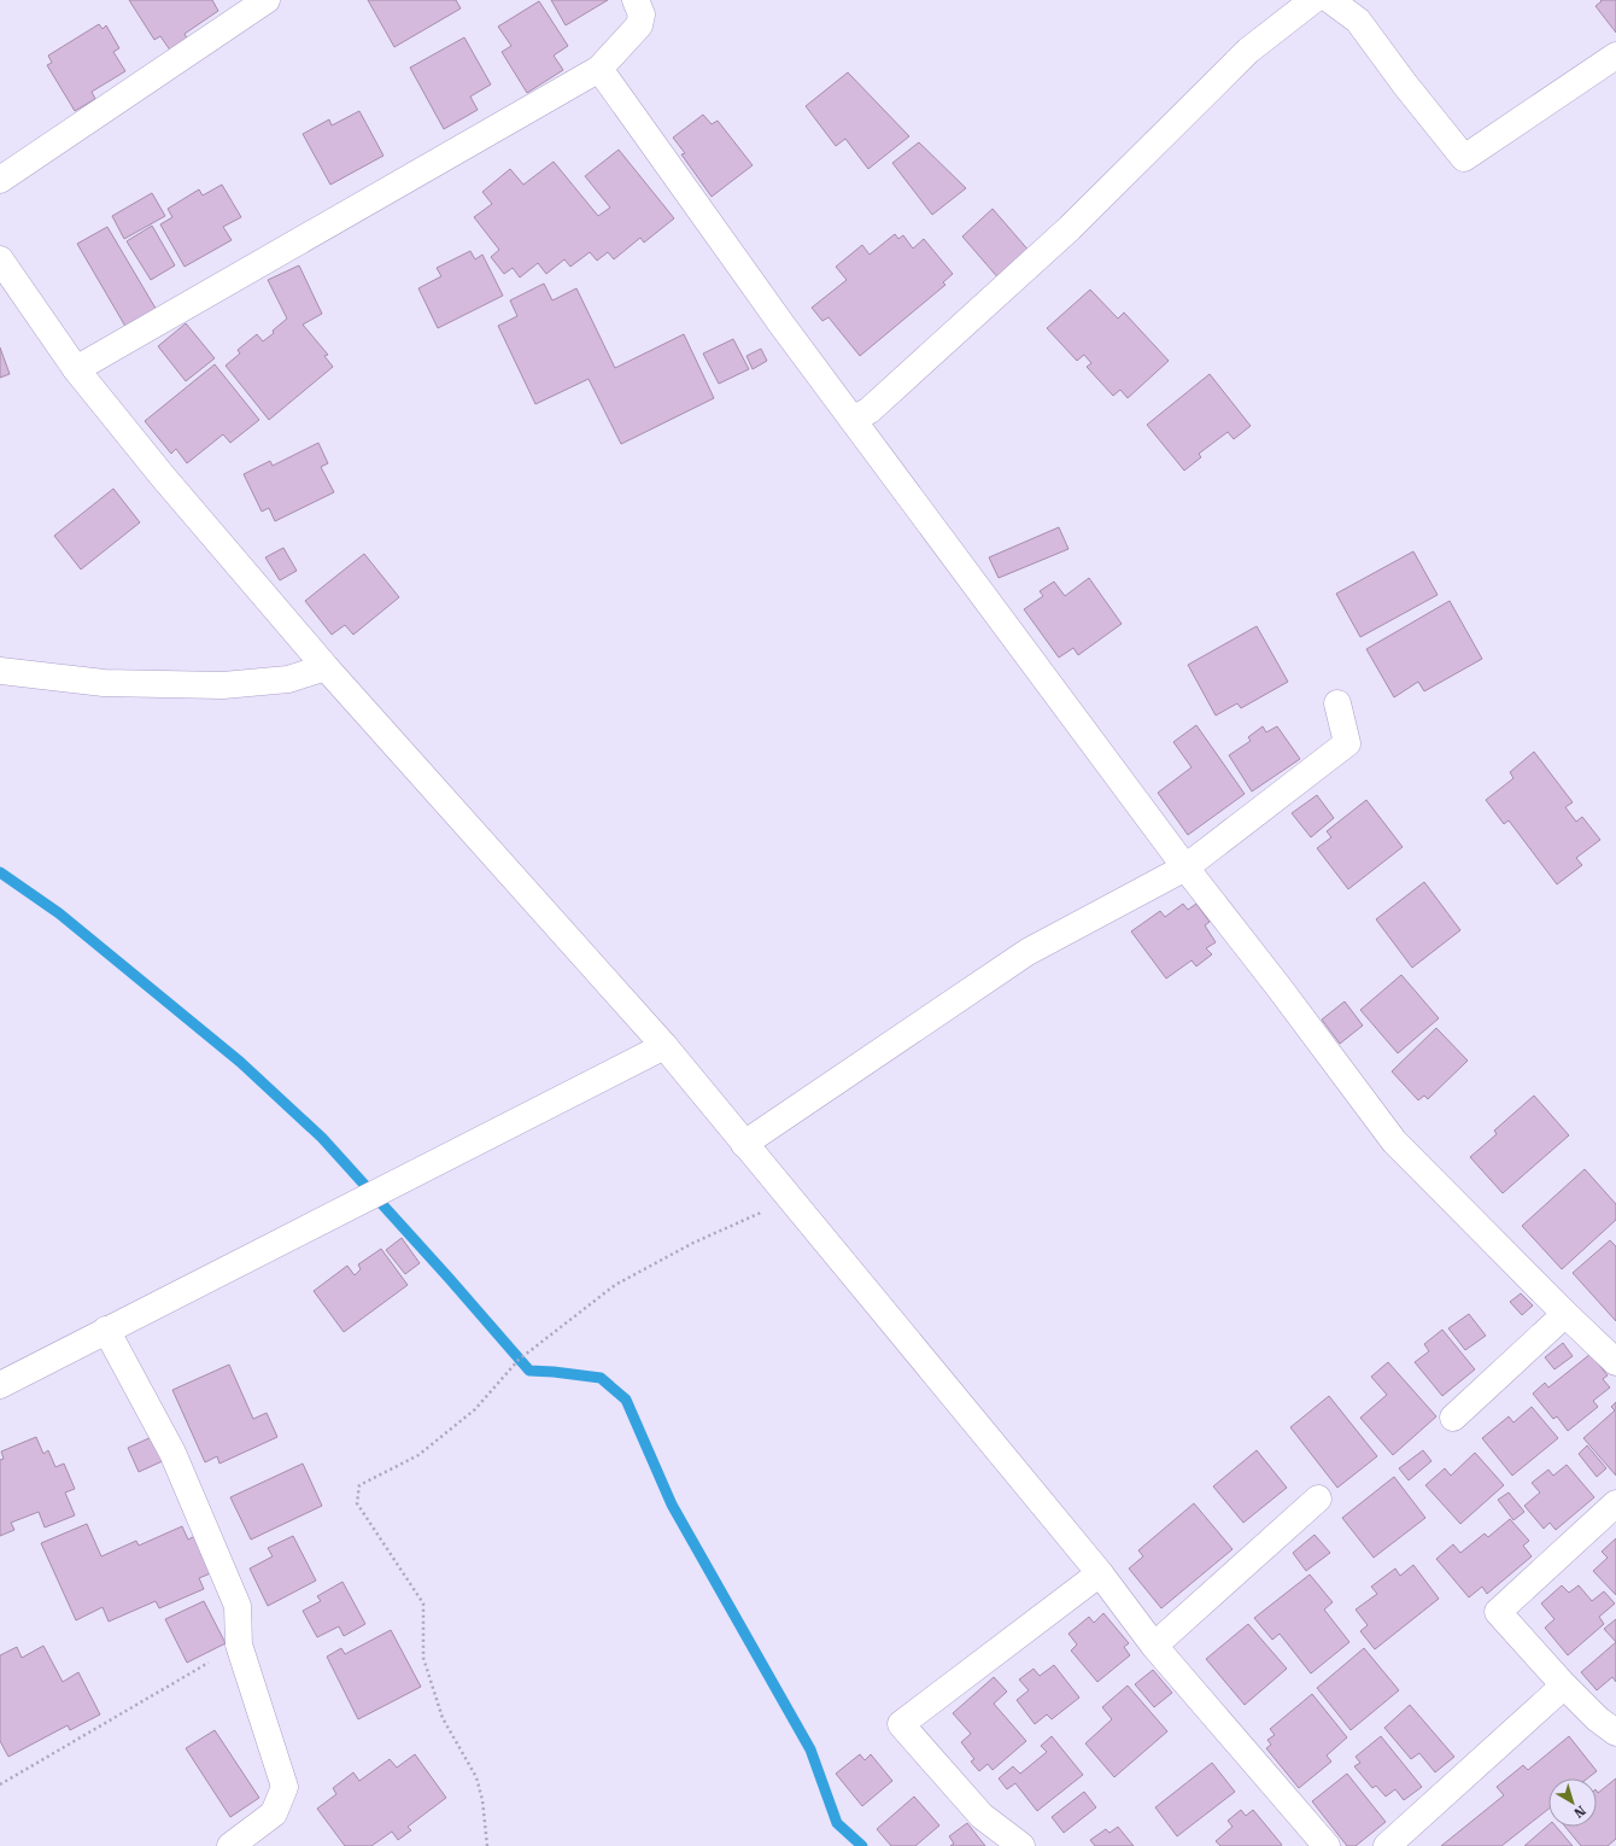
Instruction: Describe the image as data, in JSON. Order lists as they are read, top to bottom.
{
  "north": "bottom right"
}
